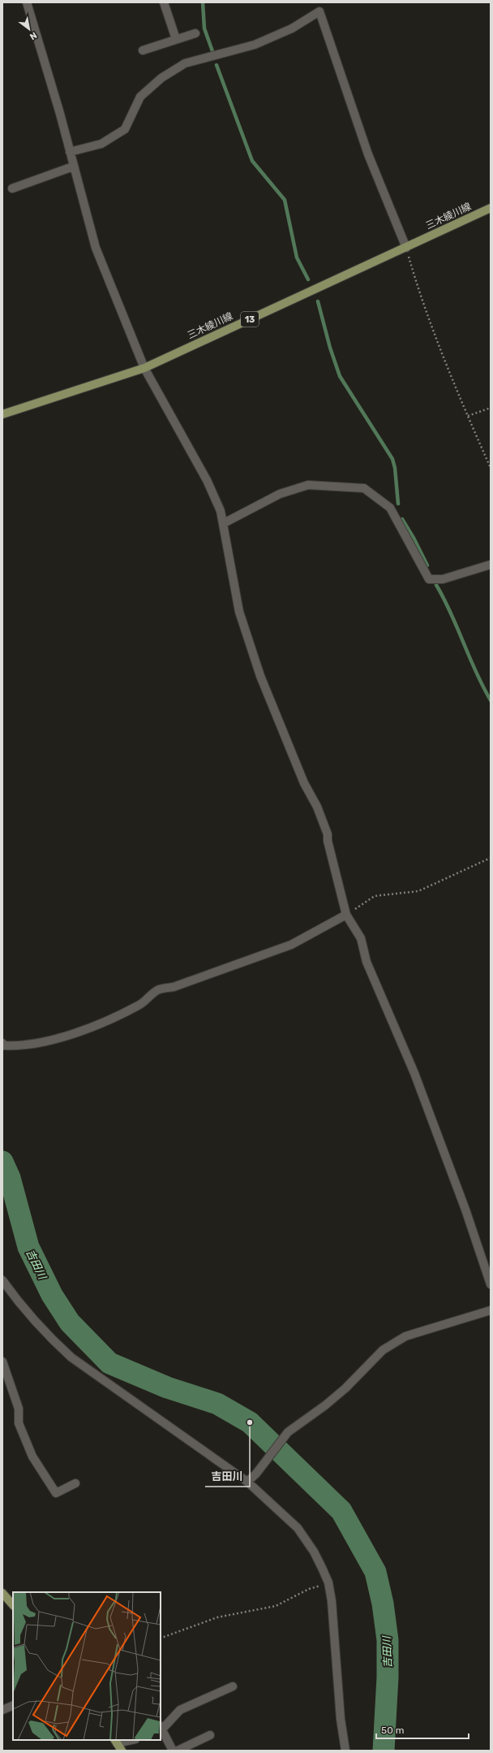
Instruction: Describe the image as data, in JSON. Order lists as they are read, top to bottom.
{
  "streets": {
    "main road": ["三木綾川線", "13"]
  },
  "water": ["吉田川"],
  "places": ["吉田川"],
  "scale_bar": "50 m",
  "north": "bottom right"
}
